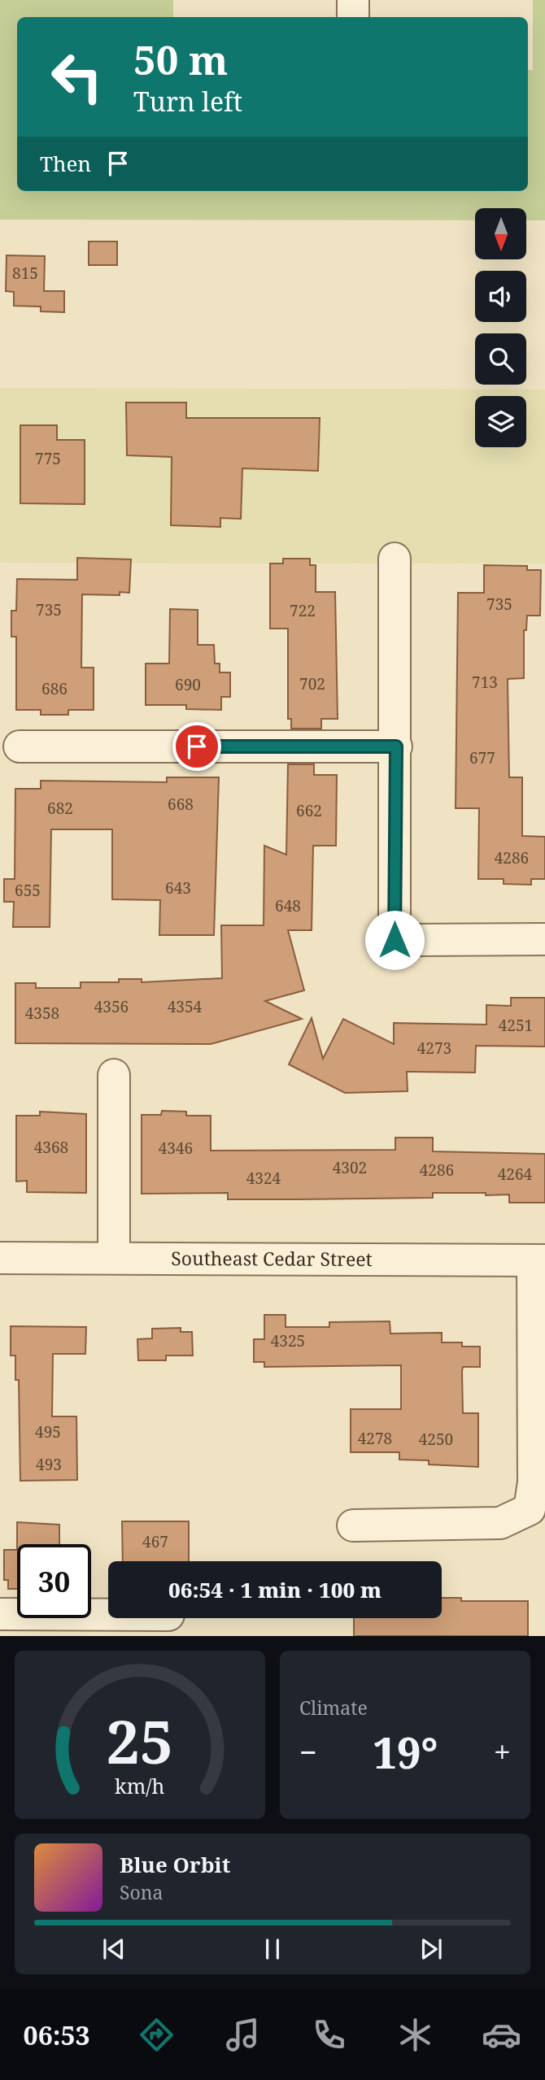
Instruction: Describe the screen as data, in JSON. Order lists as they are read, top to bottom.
{
  "streets": {
    "street": ["Southeast Cedar Street"]
  },
  "house_numbers": [
    "815",
    "775",
    "735",
    "735",
    "722",
    "713",
    "702",
    "690",
    "686",
    "677",
    "668",
    "682",
    "662",
    "4286",
    "643",
    "655",
    "648",
    "4356",
    "4354",
    "4358",
    "4251",
    "4273",
    "4368",
    "4346",
    "4302",
    "4286",
    "4264",
    "4324",
    "4325",
    "495",
    "4278",
    "4250",
    "493",
    "467"
  ],
  "north": "bottom",
  "page": {
    "turn": ["50 m", "Turn left"],
    "then": "Then",
    "limit": "30",
    "trip": "06:54 · 1 min · 100 m",
    "tile": "Climate",
    "heat": ["−", "19°", "+"],
    "song": ["Blue Orbit", "Sona"],
    "tabs": "06:53",
    "gauge": ["25", "km/h"]
  }
}
